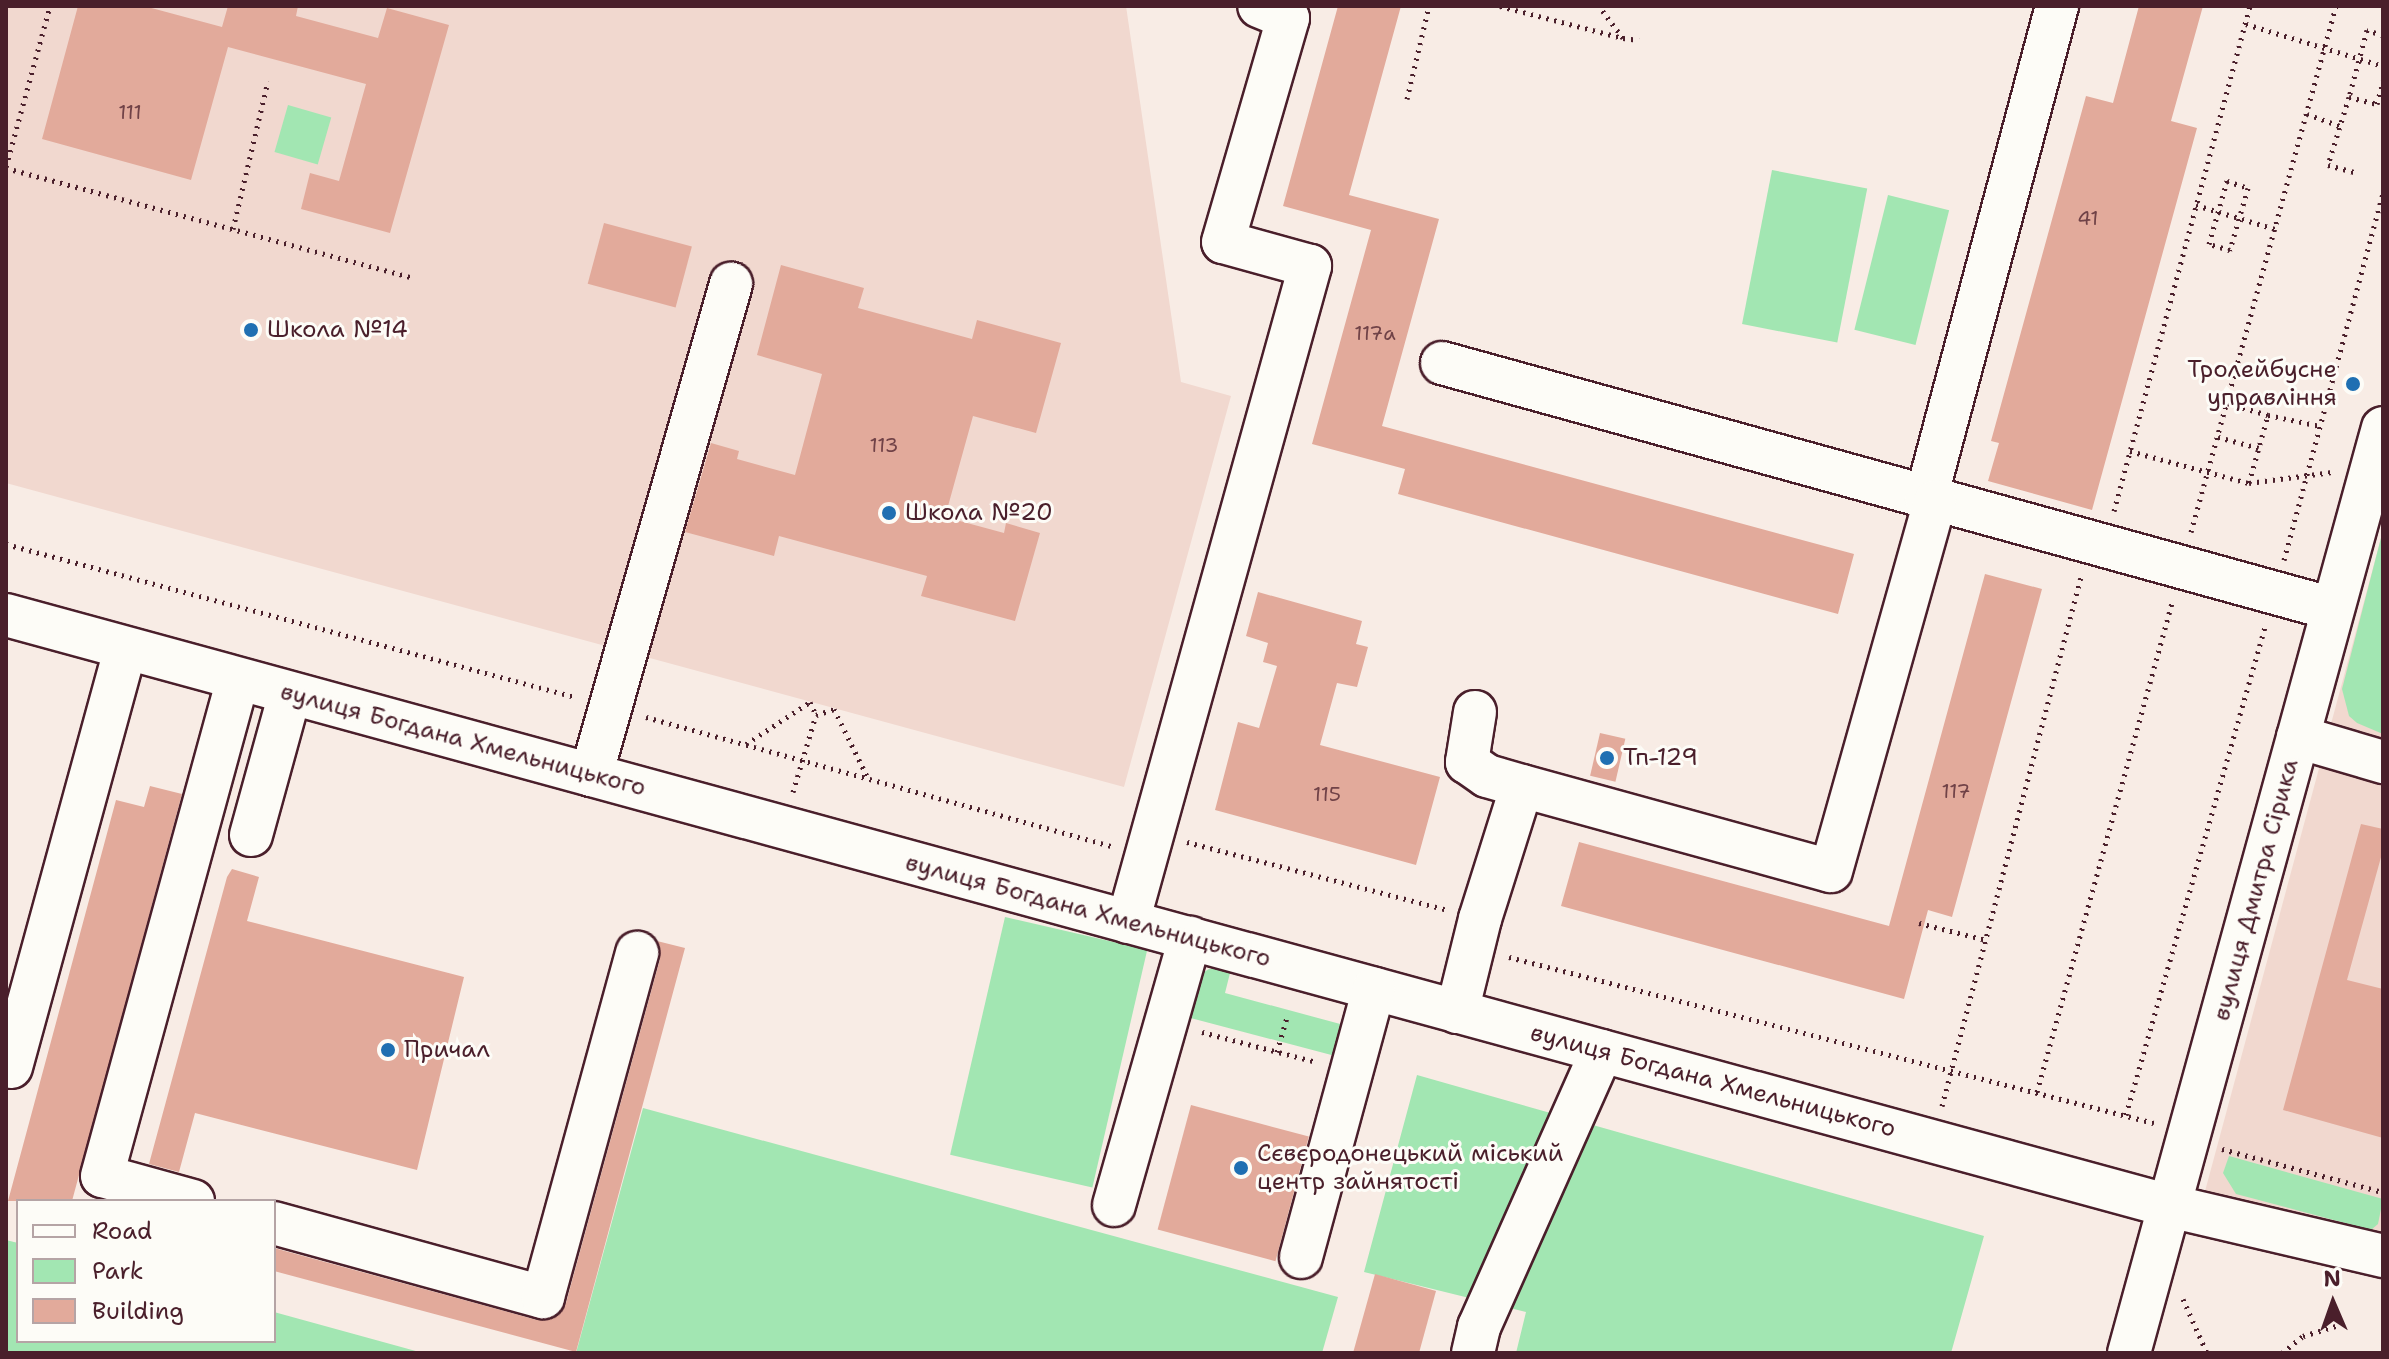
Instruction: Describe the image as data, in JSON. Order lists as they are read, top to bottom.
{
  "streets": {
    "street": ["вулиця Богдана Хмельницького", "вулиця Дмитра Сірика"]
  },
  "crossings": [
    ["вулиця Богдана Хмельницького", "вулиця Дмитра Сірика"]
  ],
  "places": [
    "Школа №14",
    "Тролейбусне управління",
    "Школа №20",
    "Тп-129",
    "Причал",
    "Сєвєродонецький міський центр зайнятості"
  ],
  "house_numbers": [
    "111",
    "41",
    "117а",
    "113",
    "117",
    "115"
  ],
  "legend": ["Road", "Park", "Building"],
  "north": "top"
}
